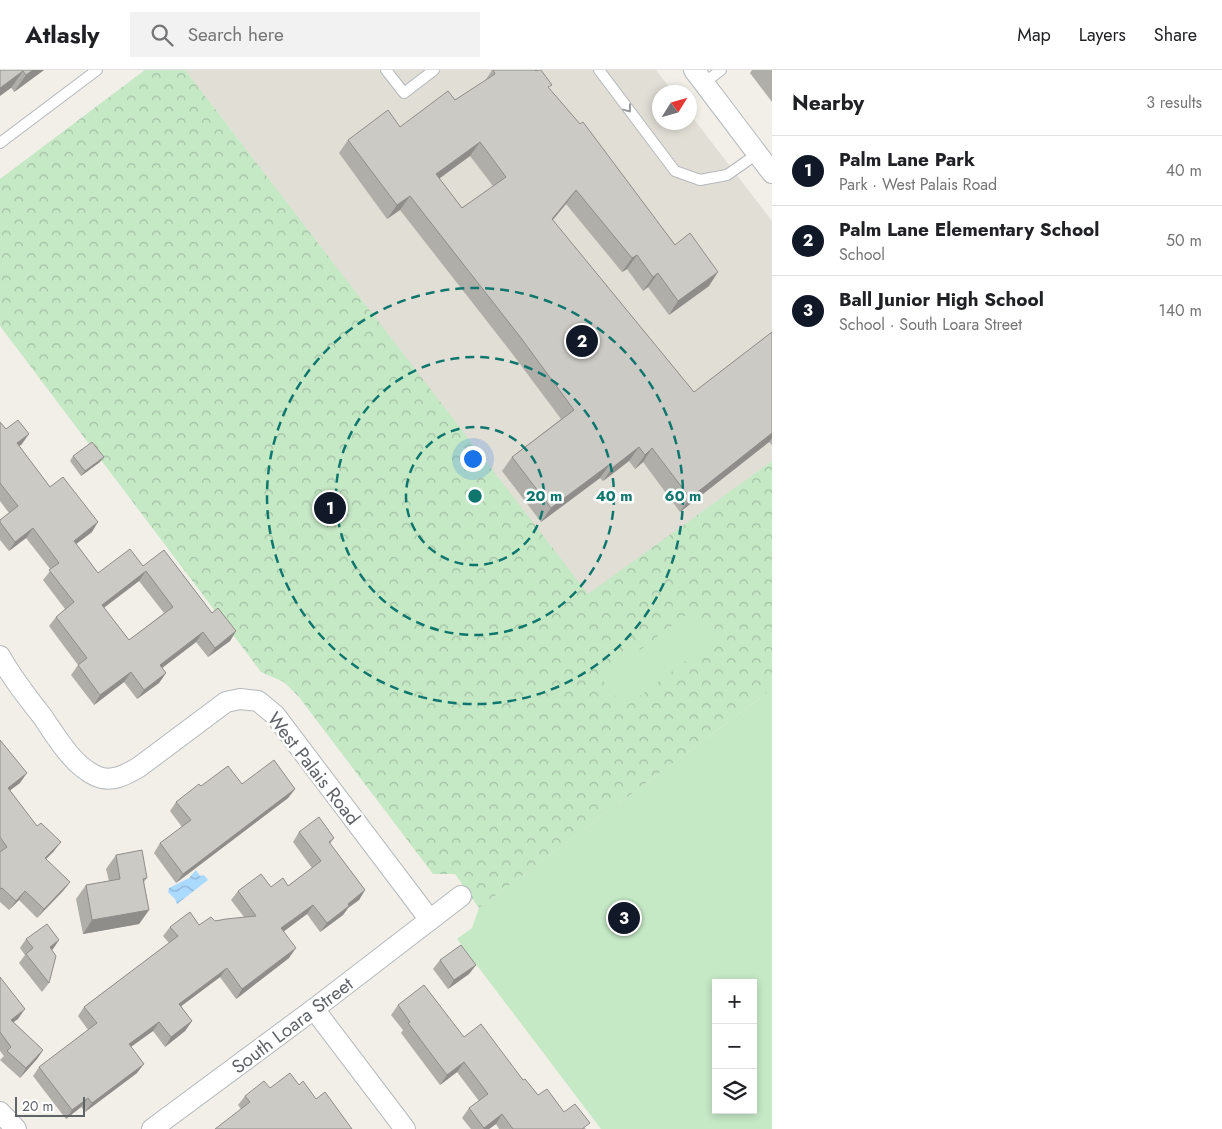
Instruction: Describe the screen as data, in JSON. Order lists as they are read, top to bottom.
{
  "streets": {
    "street": ["West Palais Road", "South Loara Street"]
  },
  "crossings": [
    ["West Palais Road", "South Loara Street"]
  ],
  "scale_bar": "20 m",
  "north": "top right",
  "page": {
    "header": "Atlasly",
    "search": "Search here",
    "nav": ["Map", "Layers", "Share"],
    "heading": ["Nearby", "3 results"],
    "list": [
      {
        "mark": "1",
        "name": "Palm Lane Park",
        "note": "Park · West Palais Road",
        "value": "40 m"
      },
      {
        "mark": "2",
        "name": "Palm Lane Elementary School",
        "note": "School",
        "value": "50 m"
      },
      {
        "mark": "3",
        "name": "Ball Junior High School",
        "note": "School · South Loara Street",
        "value": "140 m"
      }
    ],
    "pins": ["2", "1", "3"],
    "map_buttons": ["+", "−"],
    "scale": "20 m"
  },
  "rings": ["20 m", "40 m", "60 m"]
}
